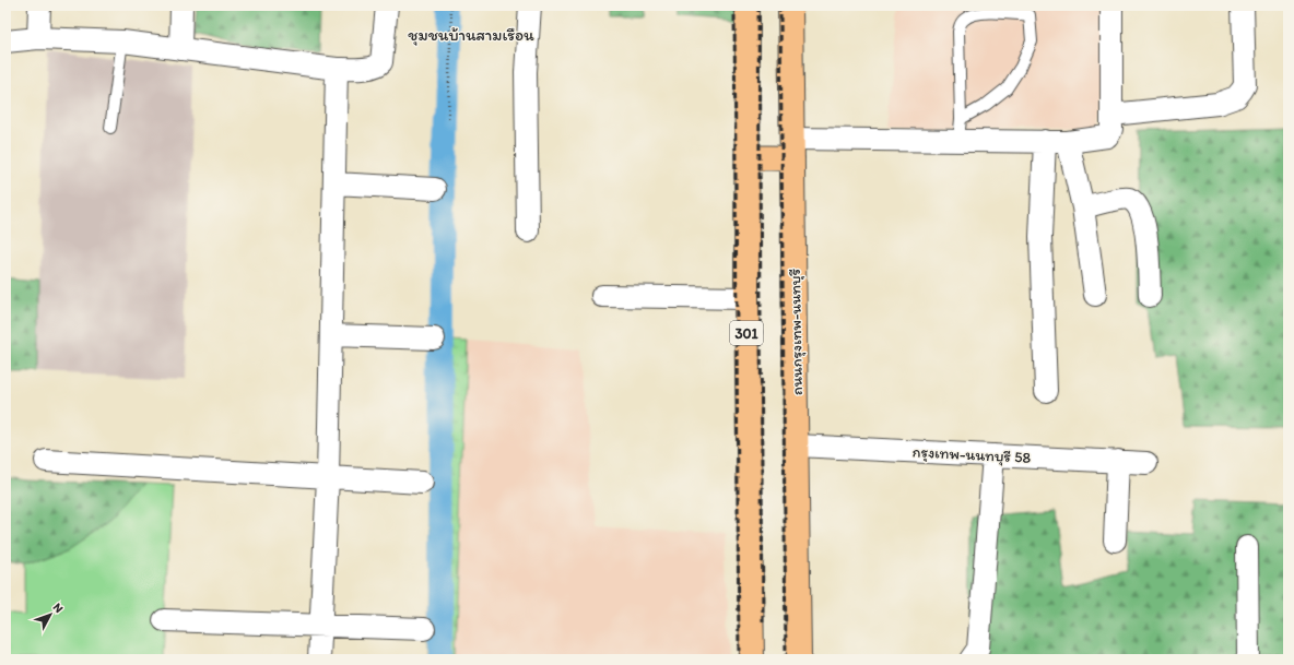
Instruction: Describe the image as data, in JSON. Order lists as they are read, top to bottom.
{
  "streets": {
    "main road": ["ถนนกรุงเทพ-นนทบุรี", "301"],
    "street": ["กรุงเทพ-นนทบุรี 58"]
  },
  "crossings": [
    ["ถนนกรุงเทพ-นนทบุรี", "กรุงเทพ-นนทบุรี 58"]
  ],
  "districts": ["ชุมชนบ้านสามเรือน"],
  "north": "top right"
}
